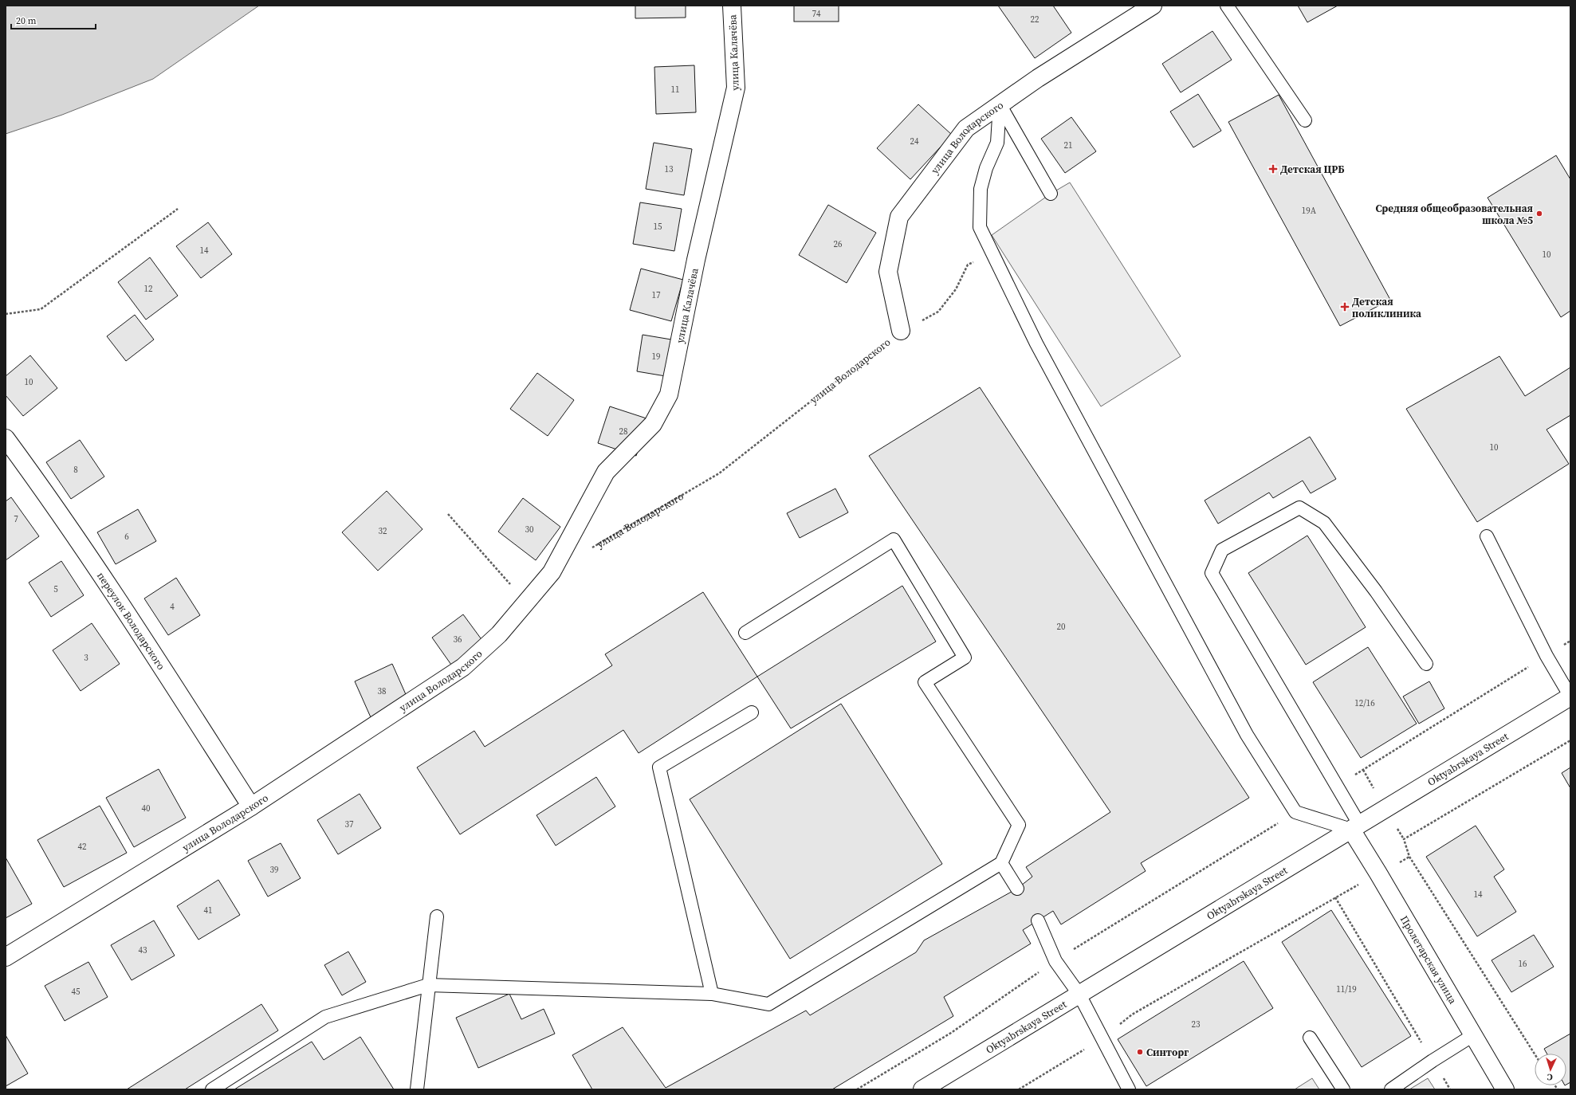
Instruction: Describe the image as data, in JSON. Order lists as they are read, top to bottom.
{
  "streets": {
    "street": [
      "улица Калачёва",
      "улица Володарского",
      "переулок Володарского",
      "Oktyabrskaya Street",
      "Пролетарская улица"
    ]
  },
  "crossings": [
    ["улица Калачёва", "улица Володарского"],
    ["улица Володарского", "переулок Володарского"],
    ["Oktyabrskaya Street", "Пролетарская улица"]
  ],
  "places": {
    "health": ["Детская ЦРБ", "Детская поликлиника"],
    "other": ["Средняя общеобразовательная школа №5", "Синторг"]
  },
  "house_numbers": [
    "74",
    "22",
    "11",
    "24",
    "21",
    "13",
    "19А",
    "15",
    "26",
    "14",
    "10",
    "12",
    "17",
    "19",
    "10",
    "28",
    "10",
    "8",
    "7",
    "30",
    "32",
    "6",
    "5",
    "4",
    "20",
    "36",
    "3",
    "38",
    "12/16",
    "40",
    "37",
    "42",
    "39",
    "14",
    "41",
    "43",
    "16",
    "11/19",
    "45",
    "23"
  ],
  "scale_bar": "20 m",
  "north": "bottom"
}
